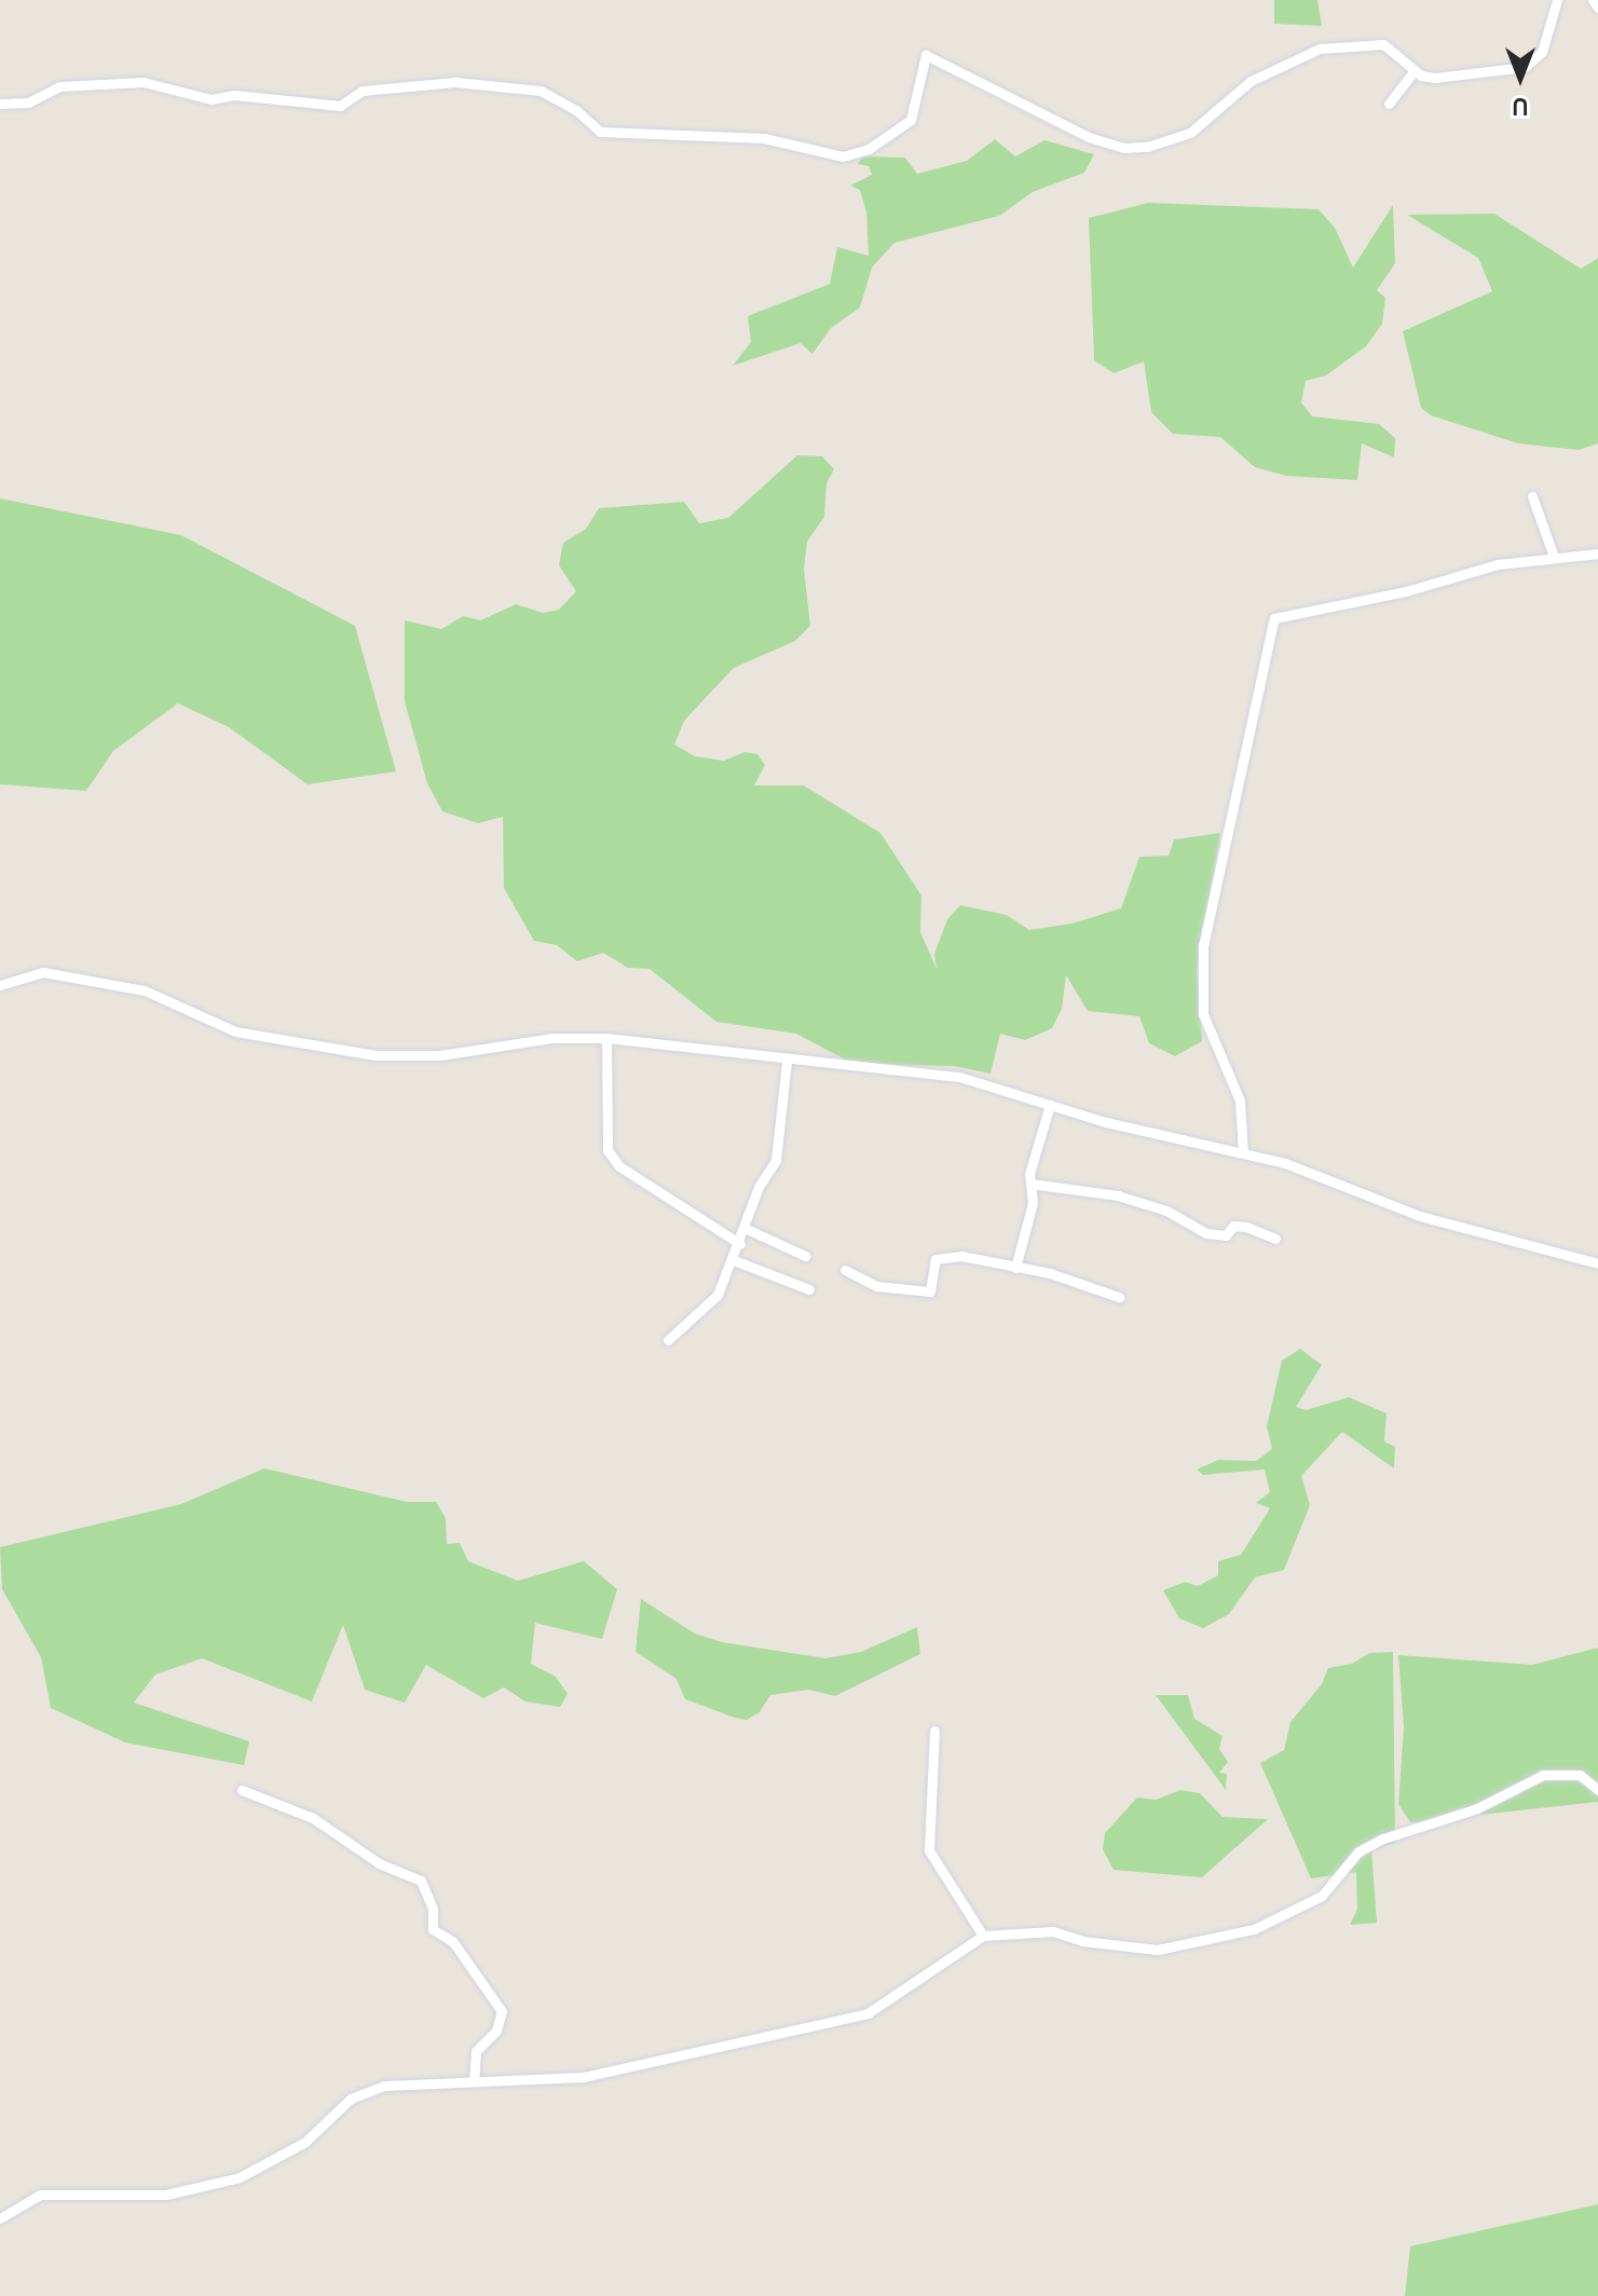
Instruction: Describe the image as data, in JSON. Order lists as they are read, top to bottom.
{
  "north": "bottom"
}
